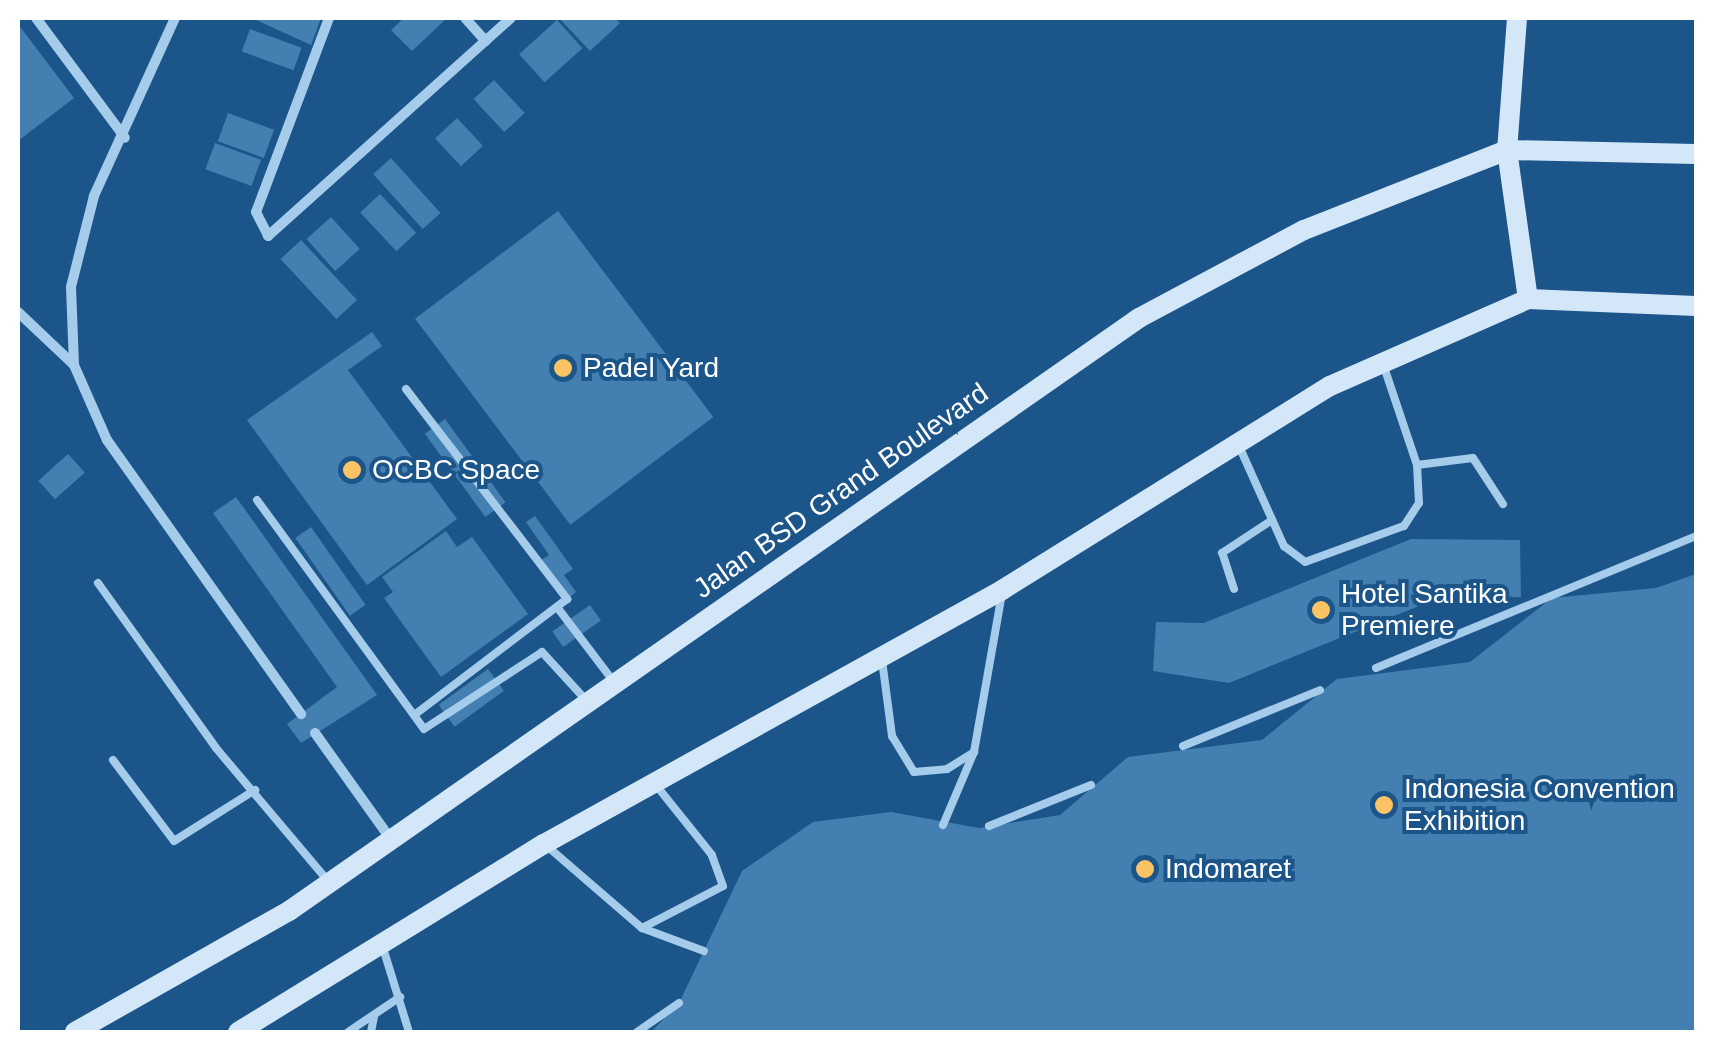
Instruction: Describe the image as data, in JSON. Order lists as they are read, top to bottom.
{
  "streets": {
    "main road": ["Jalan BSD Grand Boulevard"]
  },
  "places": [
    "Padel Yard",
    "OCBC Space",
    "Hotel Santika Premiere",
    "Indonesia Convention Exhibition",
    "Indomaret"
  ]
}
